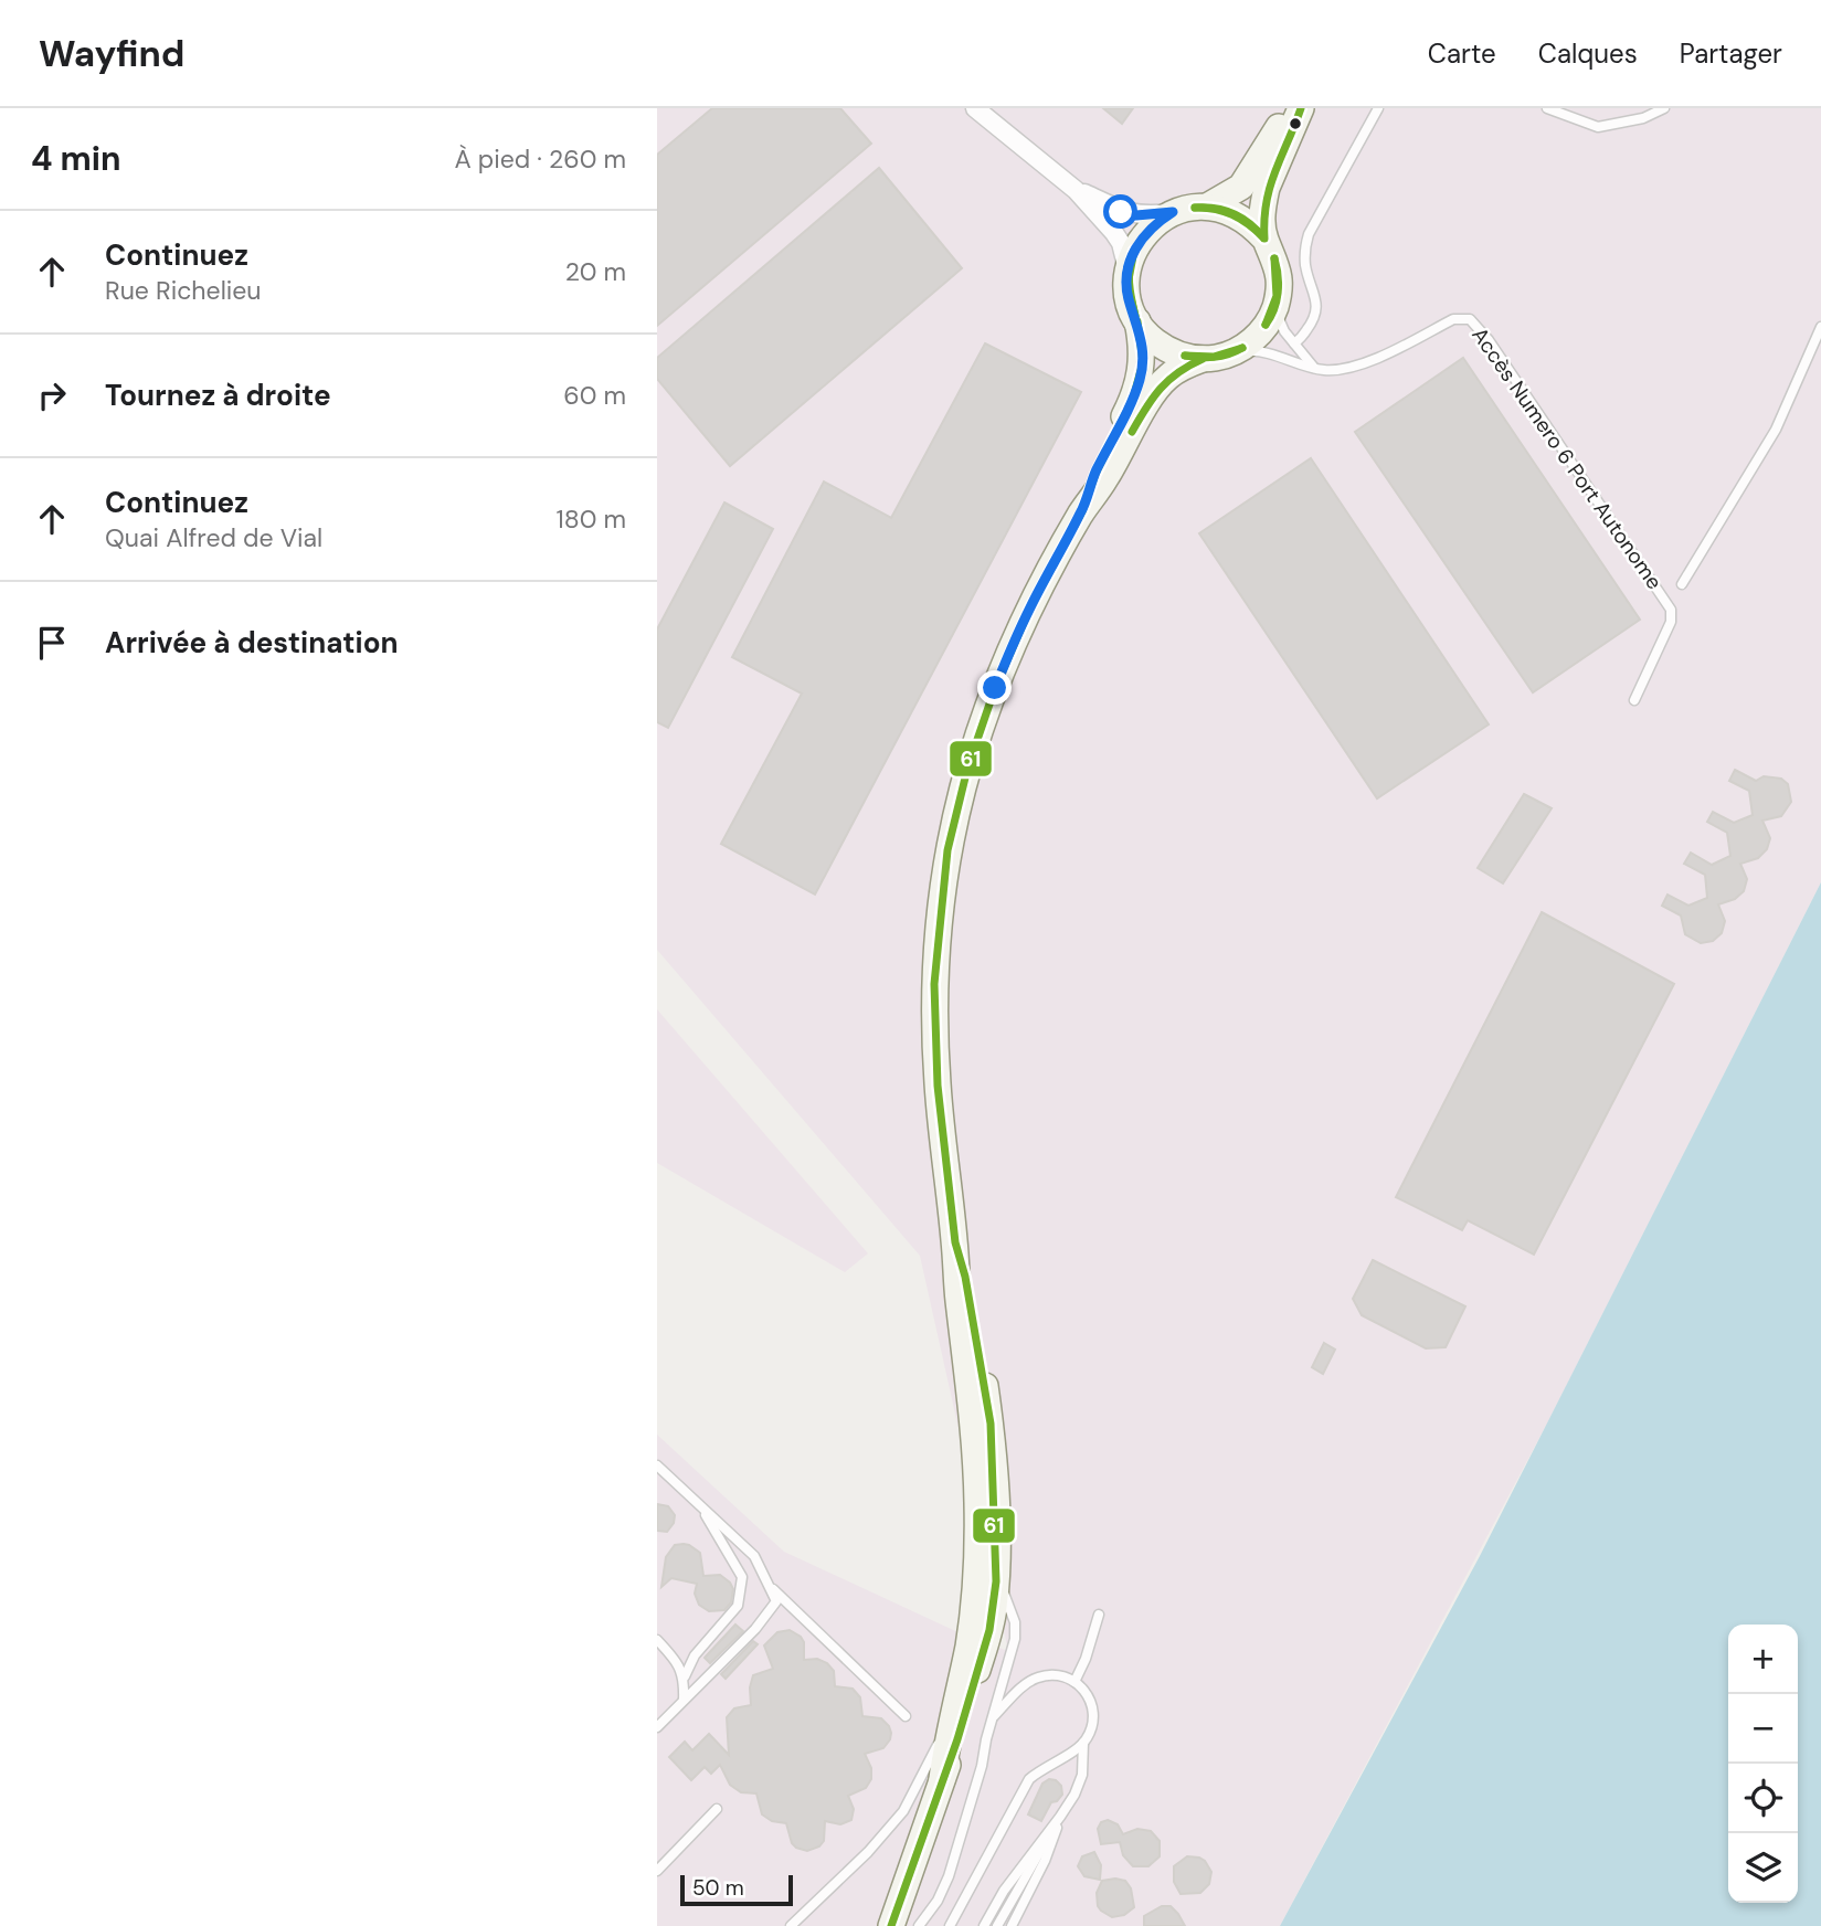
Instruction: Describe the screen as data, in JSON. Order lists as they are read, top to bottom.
{
  "streets": {
    "lane": ["Accès Numero 6 Port Autonome"]
  },
  "lines": ["transit line 61"],
  "scale_bar": "50 m",
  "page": {
    "header": "Wayfind",
    "nav": ["Carte", "Calques", "Partager"],
    "heading": ["4 min", "À pied · 260 m"],
    "list": [
      ["Continuez", "Rue Richelieu", "20 m"],
      ["Tournez à droite", "60 m"],
      ["Continuez", "Quai Alfred de Vial", "180 m"],
      "Arrivée à destination"
    ],
    "map_buttons": ["+", "−"],
    "scale": "50 m"
  }
}
